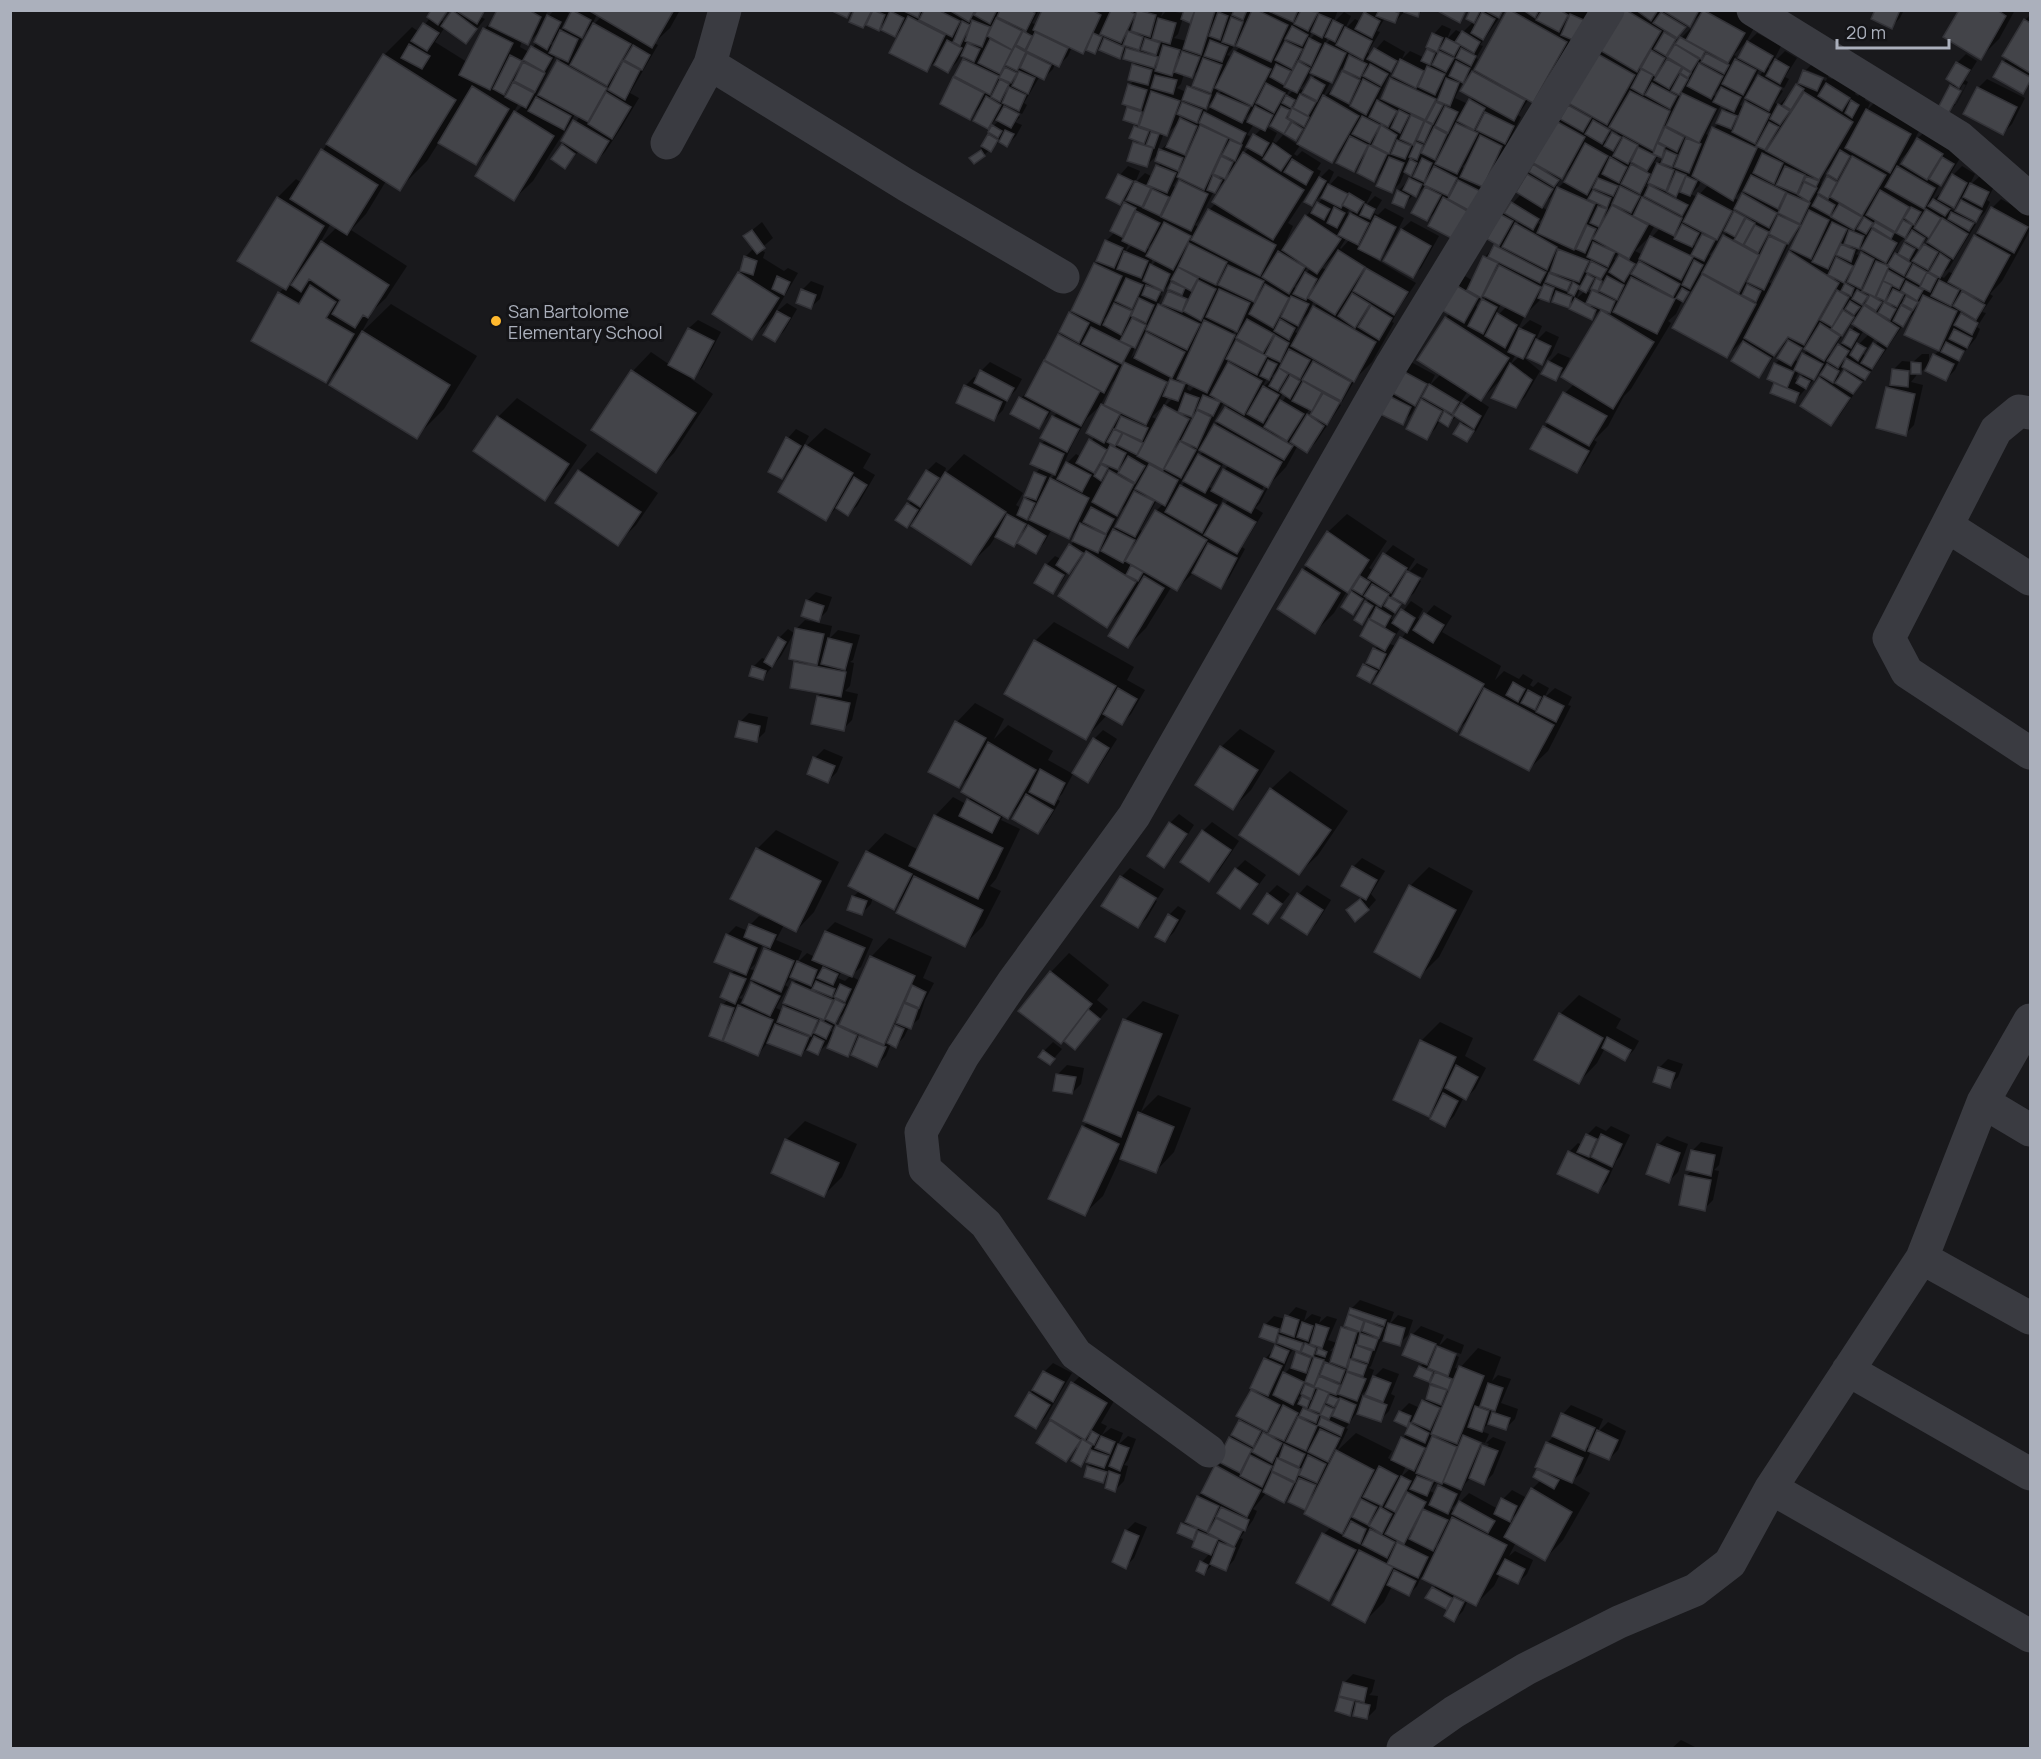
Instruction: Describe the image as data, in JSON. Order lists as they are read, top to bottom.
{
  "places": ["San Bartolome Elementary School"],
  "scale_bar": "20 m"
}
